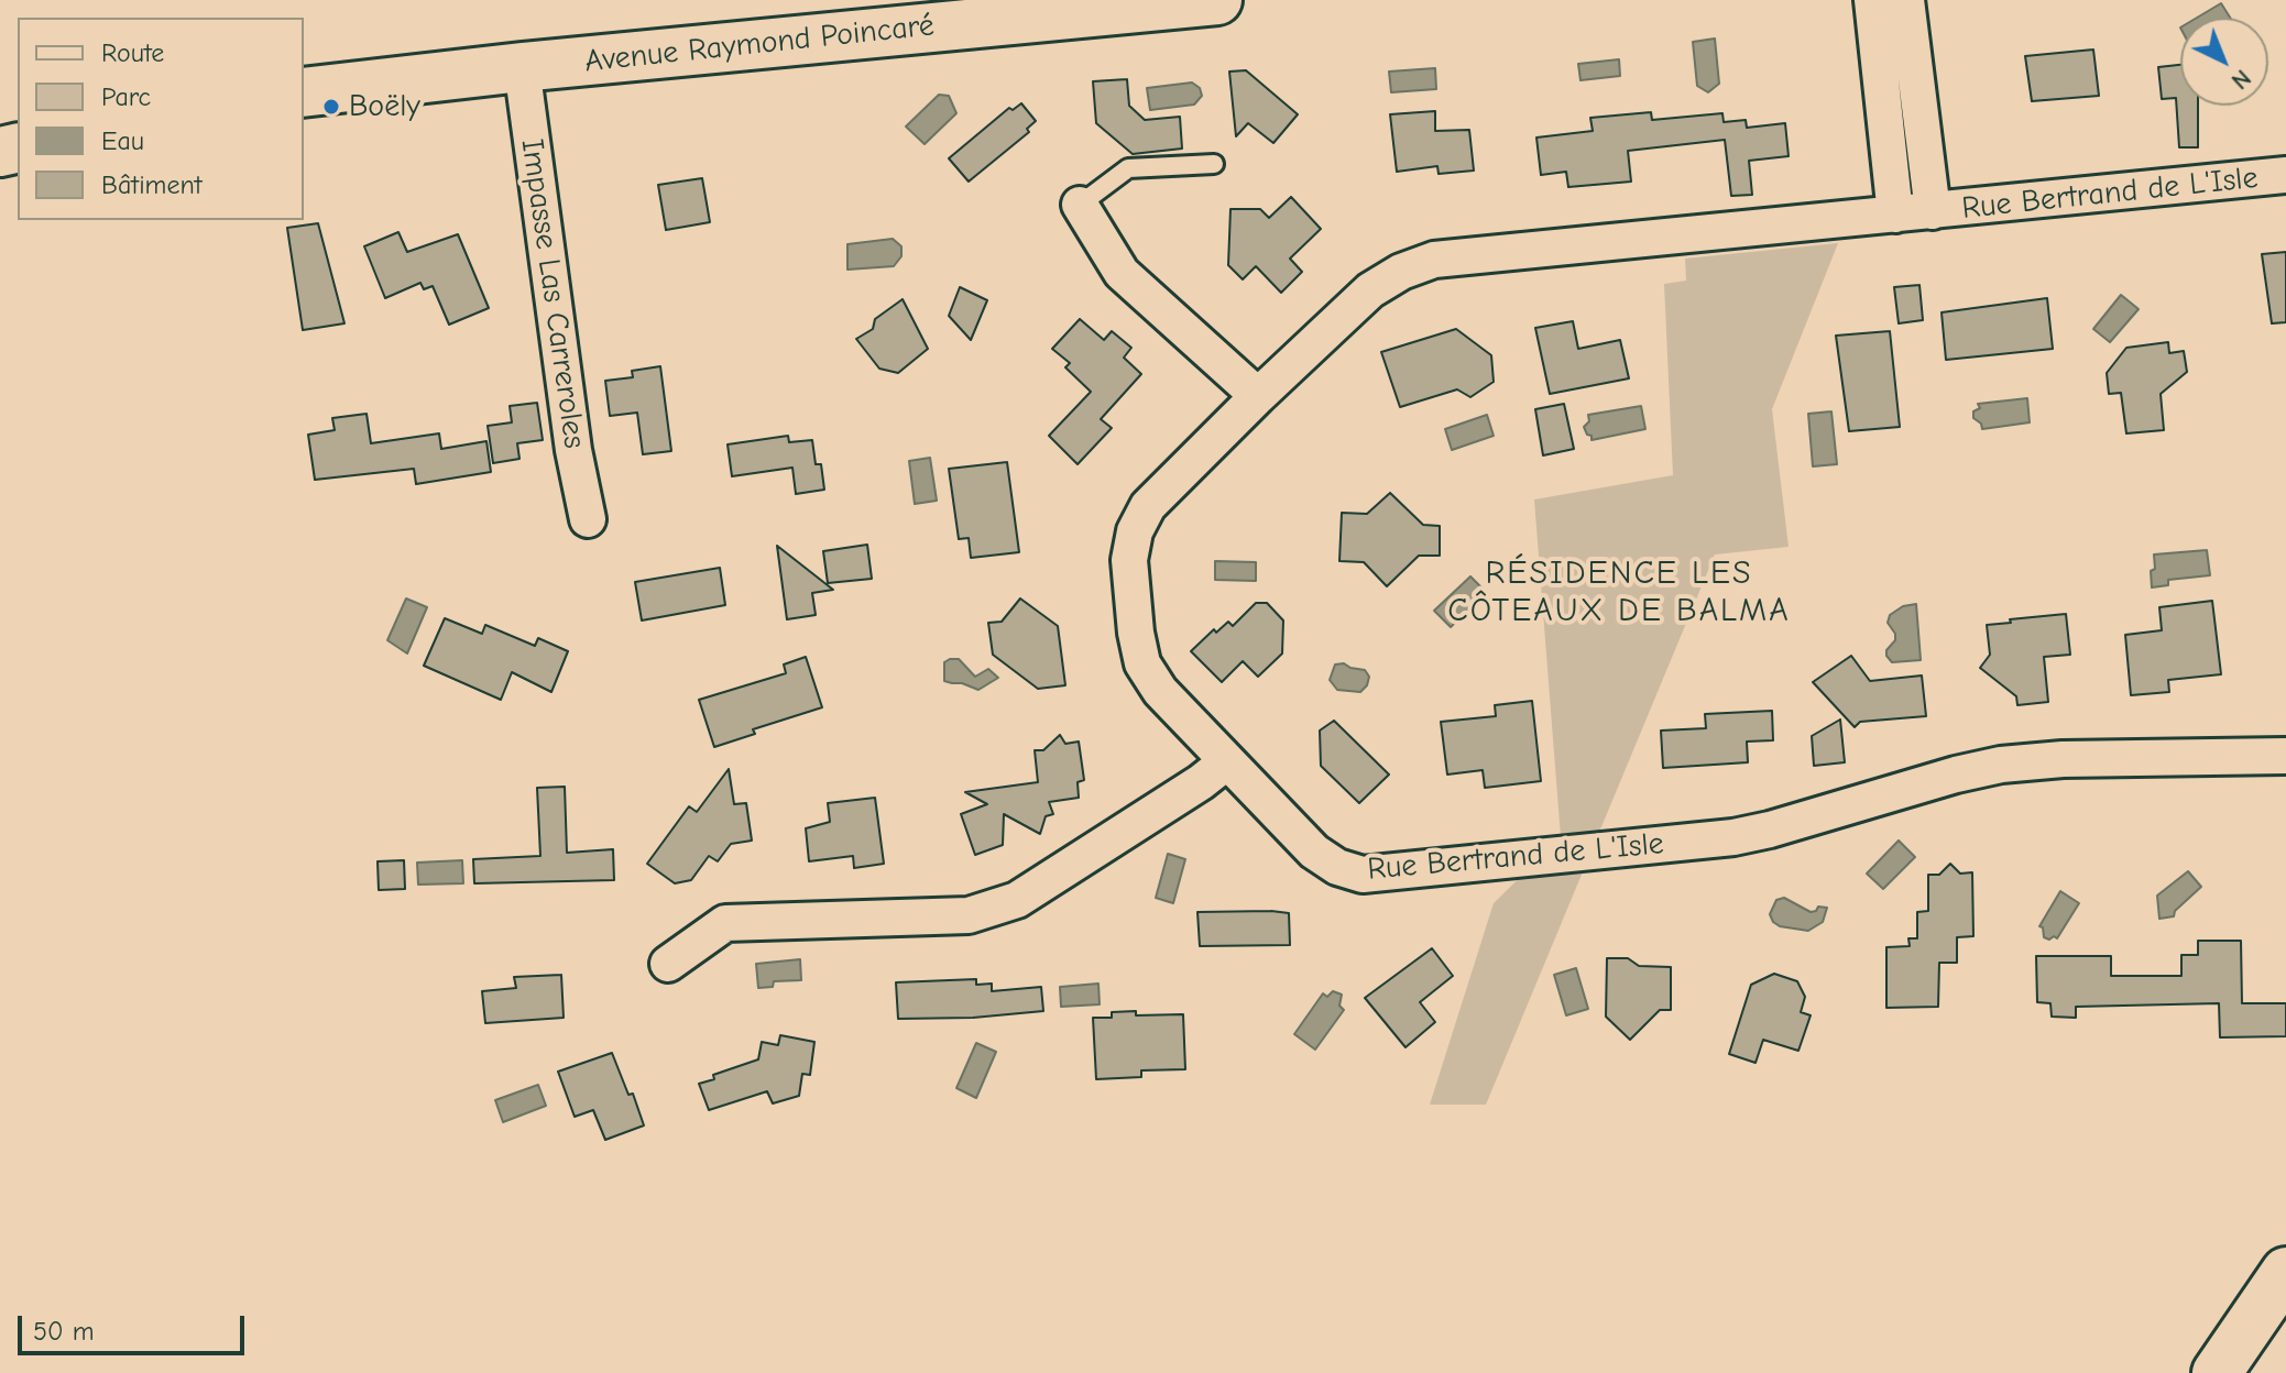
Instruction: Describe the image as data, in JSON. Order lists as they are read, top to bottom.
{
  "streets": {
    "main road": ["Avenue Raymond Poincaré"],
    "street": ["Rue Bertrand de L'Isle", "Impasse Las Carreroles"]
  },
  "crossings": [
    ["Avenue Raymond Poincaré", "Impasse Las Carreroles"]
  ],
  "districts": ["RÉSIDENCE LES CÔTEAUX DE BALMA"],
  "places": ["Boëly"],
  "legend": [
    "Route",
    "Parc",
    "Eau",
    "Bâtiment"
  ],
  "scale_bar": "50 m",
  "north": "bottom right"
}
